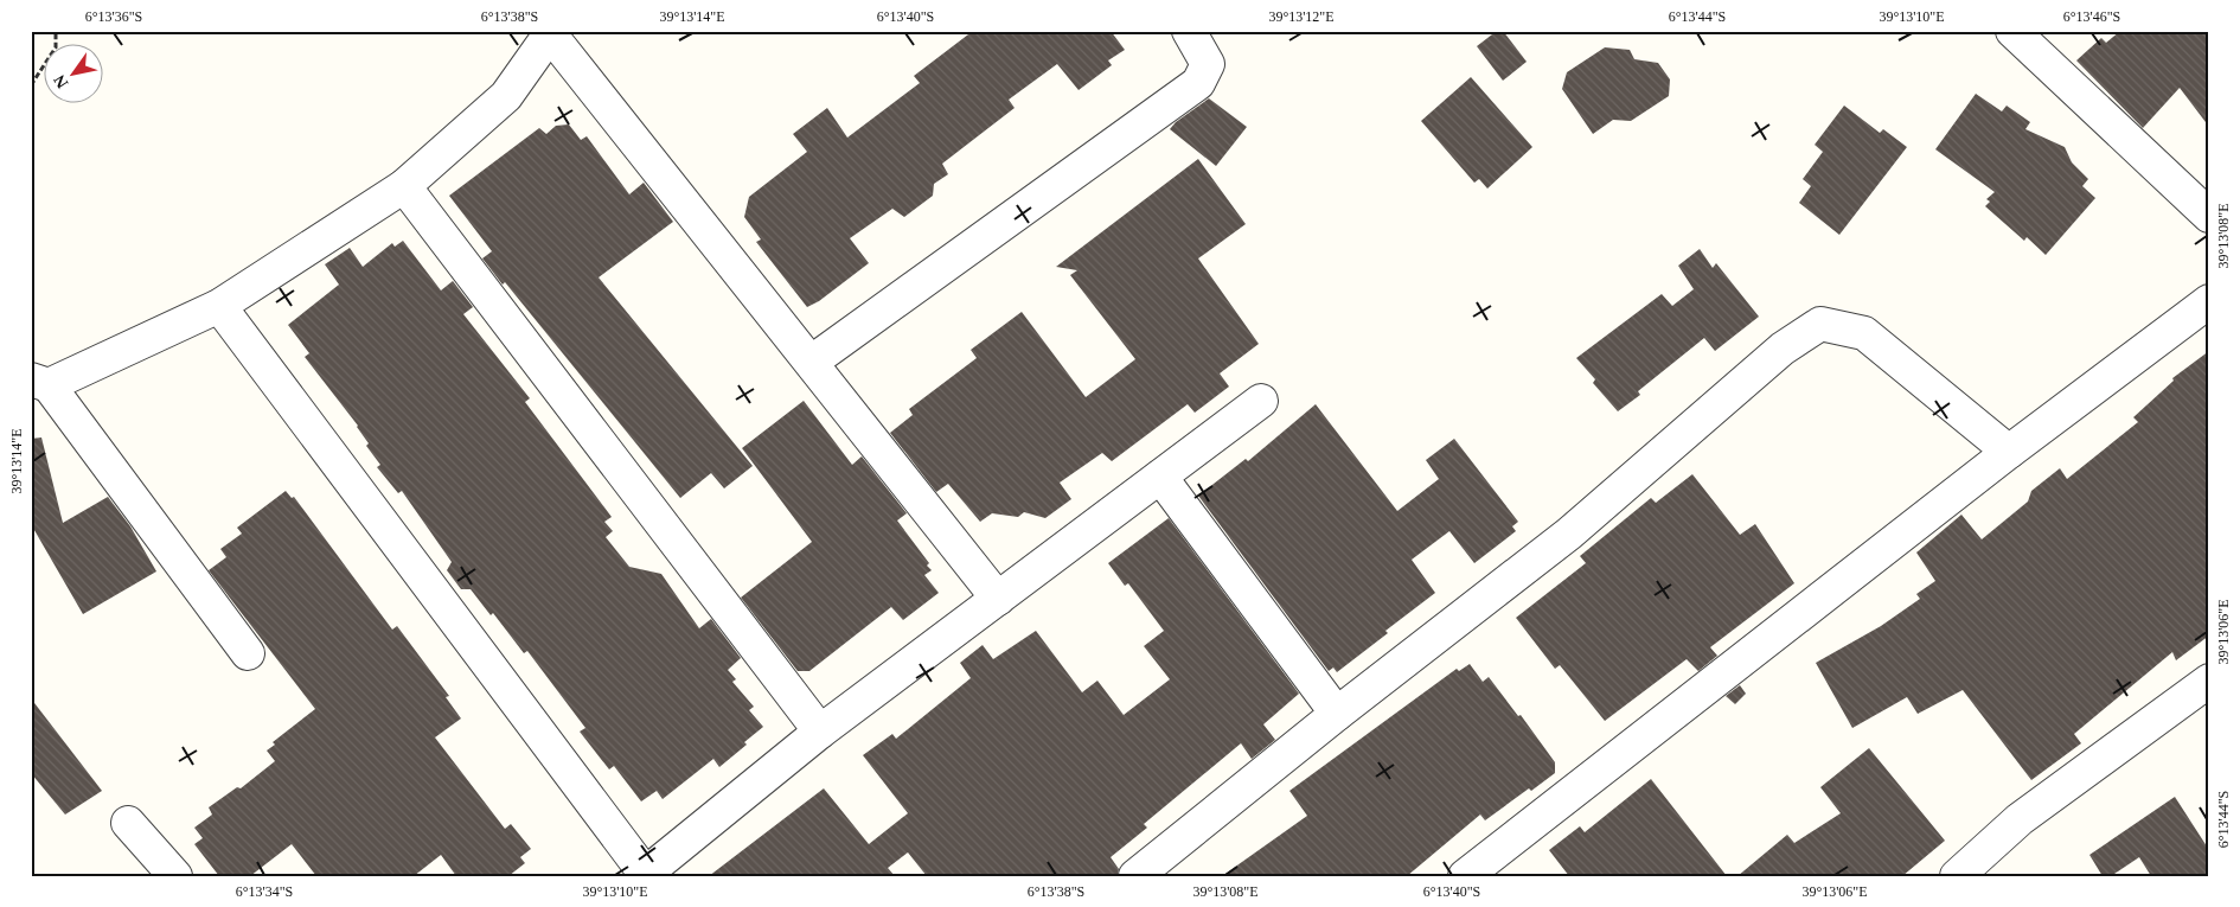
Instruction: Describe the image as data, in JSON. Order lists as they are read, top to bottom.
{
  "north": "bottom left",
  "coordinates": [
    "6°13'36\"S",
    "6°13'38\"S",
    "39°13'14\"E",
    "6°13'40\"S",
    "39°13'12\"E",
    "6°13'44\"S",
    "39°13'10\"E",
    "6°13'46\"S",
    "39°13'08\"E",
    "39°13'06\"E",
    "6°13'34\"S"
  ]
}
